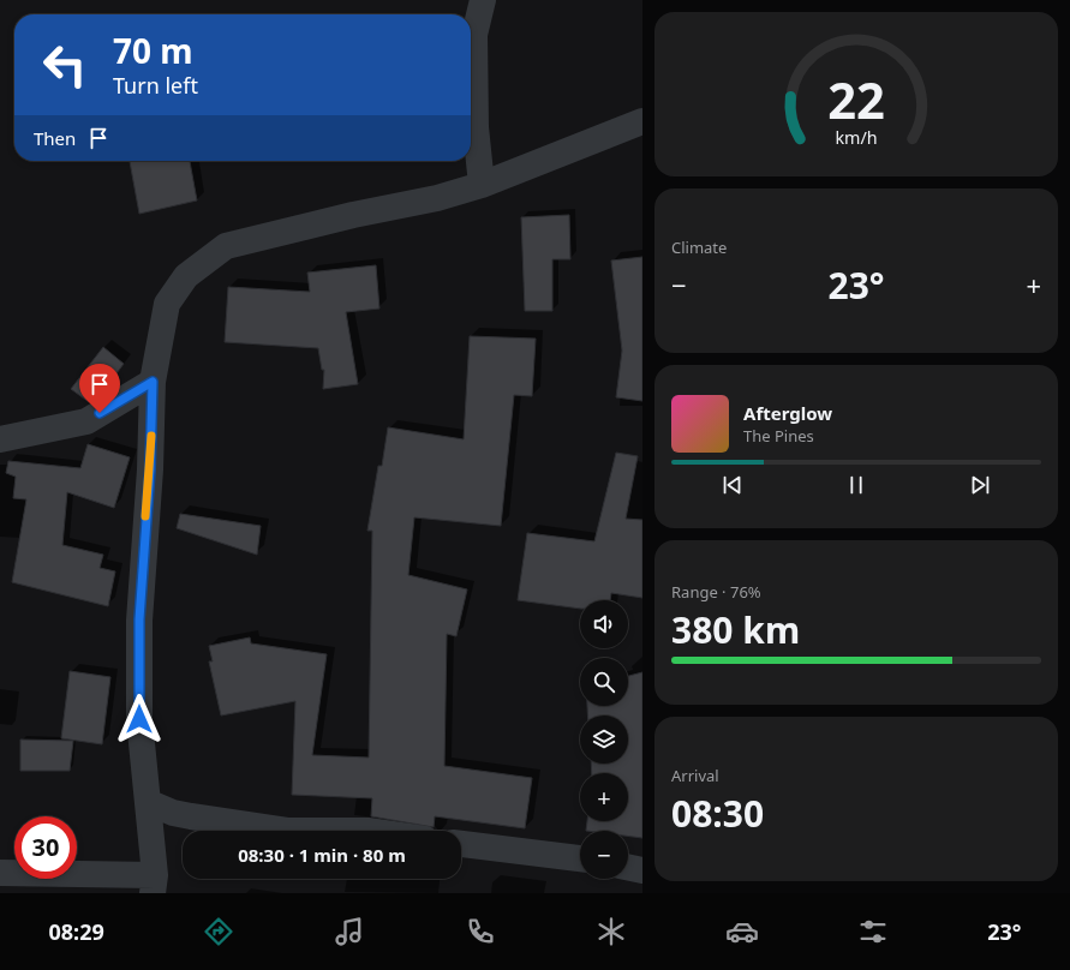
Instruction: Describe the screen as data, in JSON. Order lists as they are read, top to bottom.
{
  "page": {
    "turn": ["70 m", "Turn left"],
    "then": "Then",
    "tile": [
      "Climate",
      ["Range · 76%", "380 km"],
      ["Arrival", "08:30"]
    ],
    "heat": ["−", "23°", "+"],
    "song": ["Afterglow", "The Pines"],
    "map_buttons": ["+", "−"],
    "limit": "30",
    "trip": "08:30 · 1 min · 80 m",
    "tabs": ["08:29", "23°"],
    "gauge": ["22", "km/h"]
  }
}
